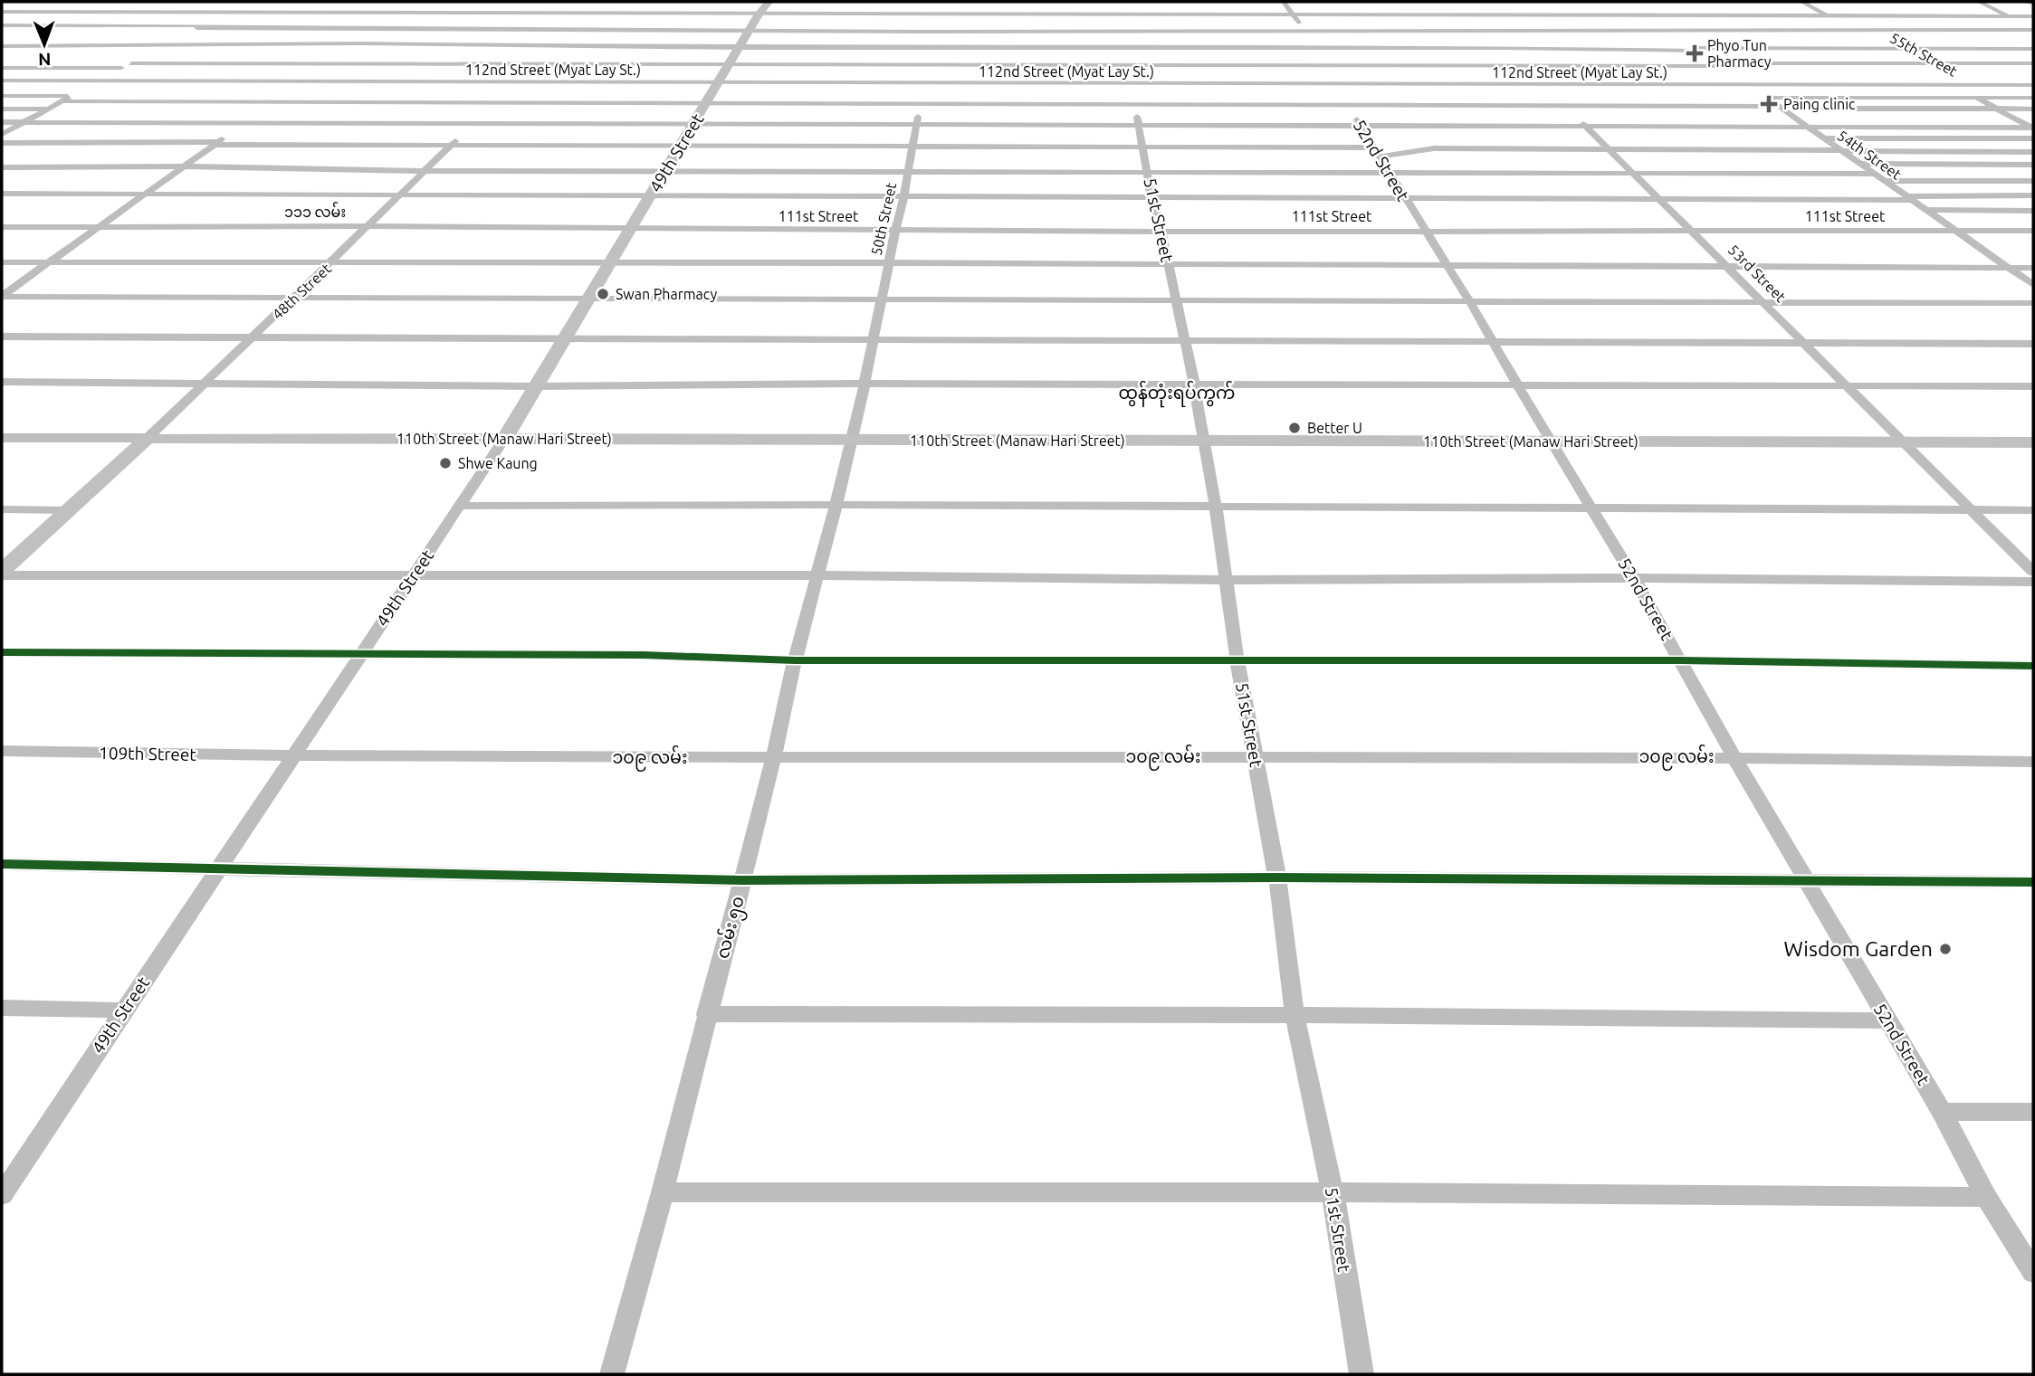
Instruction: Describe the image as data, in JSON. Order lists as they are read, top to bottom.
{
  "streets": {
    "main road": ["49th Street", "48th Street", "110th Street (Manaw Hari Street)"],
    "street": [
      "55th Street",
      "112nd Street (Myat Lay St.)",
      "54th Street",
      "52nd Street",
      "၁၁၁ လမ်း",
      "111st Street",
      "50th Street",
      "51st Street",
      "53rd Street",
      "109th Street",
      "၁၀၉ လမ်း",
      "လမ်း ၅၀"
    ]
  },
  "crossings": [
    ["55th Street", "112nd Street (Myat Lay St.)"],
    ["112nd Street (Myat Lay St.)", "49th Street"],
    ["112nd Street (Myat Lay St.)", "54th Street"],
    ["112nd Street (Myat Lay St.)", "52nd Street"],
    ["112nd Street (Myat Lay St.)", "50th Street"],
    ["112nd Street (Myat Lay St.)", "51st Street"],
    ["112nd Street (Myat Lay St.)", "53rd Street"],
    ["49th Street", "၁၁၁ လမ်း"],
    ["49th Street", "111st Street"],
    ["49th Street", "110th Street (Manaw Hari Street)"],
    ["49th Street", "109th Street"],
    ["49th Street", "၁၀၉ လမ်း"],
    ["54th Street", "111st Street"],
    ["52nd Street", "111st Street"],
    ["52nd Street", "110th Street (Manaw Hari Street)"],
    ["52nd Street", "၁၀၉ လမ်း"],
    ["၁၁၁ လမ်း", "111st Street"],
    ["၁၁၁ လမ်း", "48th Street"],
    ["111st Street", "50th Street"],
    ["111st Street", "51st Street"],
    ["111st Street", "53rd Street"],
    ["50th Street", "110th Street (Manaw Hari Street)"],
    ["50th Street", "လမ်း ၅၀"],
    ["51st Street", "110th Street (Manaw Hari Street)"],
    ["51st Street", "၁၀၉ လမ်း"],
    ["53rd Street", "110th Street (Manaw Hari Street)"],
    ["48th Street", "110th Street (Manaw Hari Street)"],
    ["110th Street (Manaw Hari Street)", "လမ်း ၅၀"],
    ["109th Street", "၁၀၉ လမ်း"],
    ["၁၀၉ လမ်း", "လမ်း ၅၀"]
  ],
  "districts": ["ထွန်တုံးရပ်ကွက်"],
  "places": {
    "health": ["Phyo Tun Pharmacy", "Paing clinic"],
    "other": [
      "Swan Pharmacy",
      "Better U",
      "Shwe Kaung",
      "Wisdom Garden"
    ]
  },
  "north": "bottom"
}
